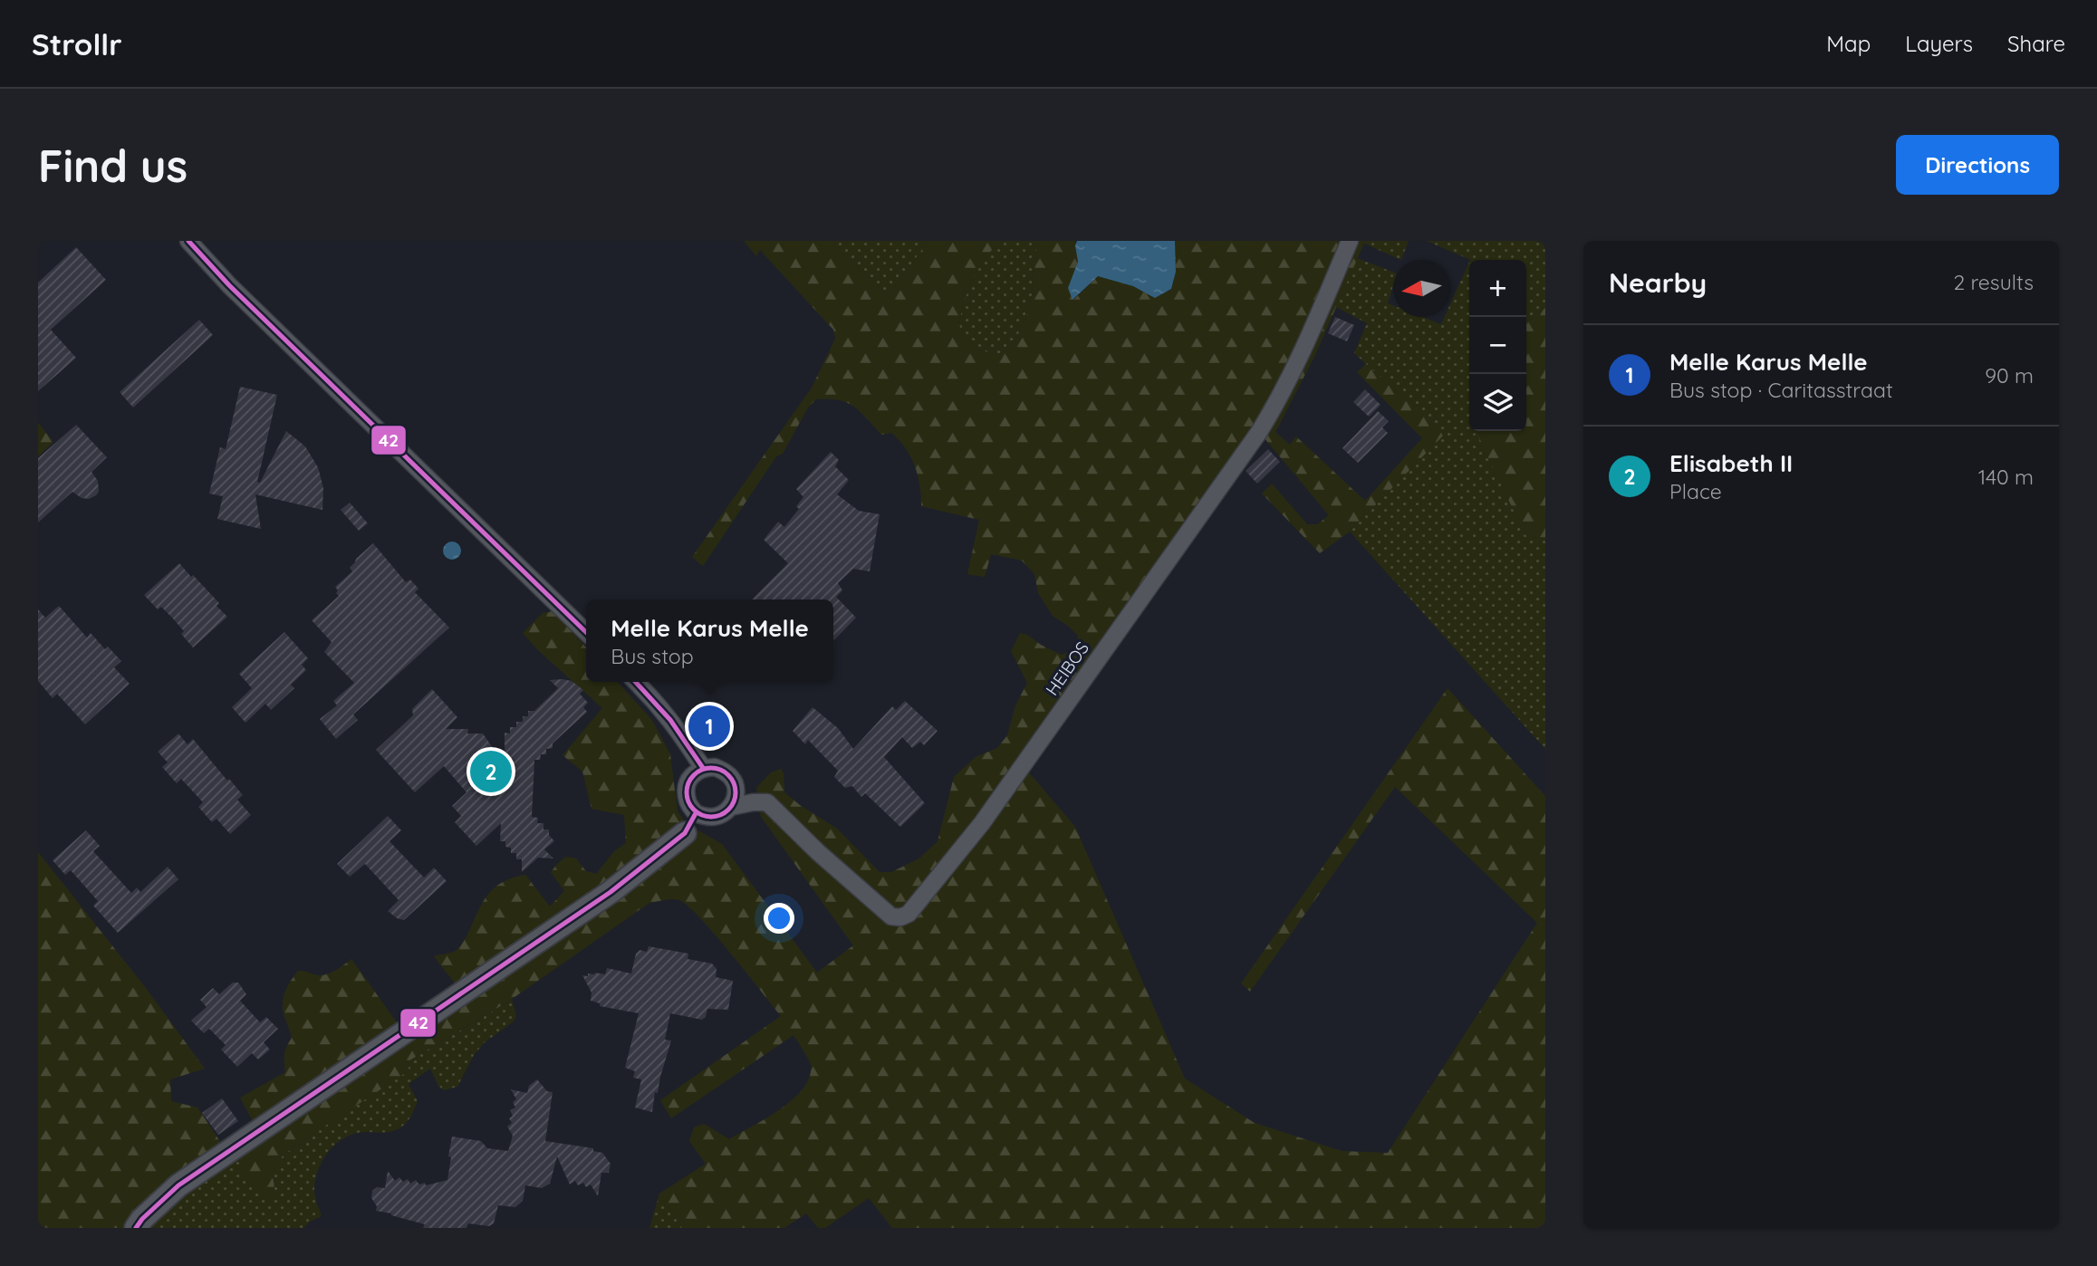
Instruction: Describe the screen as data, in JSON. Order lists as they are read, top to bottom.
{
  "streets": {
    "street": ["HEIBOS"]
  },
  "lines": ["transit line 42"],
  "north": "left",
  "page": {
    "header": "Strollr",
    "nav": ["Map", "Layers", "Share"],
    "buttons": "Directions",
    "title": "Find us",
    "heading": ["Nearby", "2 results"],
    "map_buttons": ["+", "−"],
    "list": [
      {
        "mark": "1",
        "name": "Melle Karus Melle",
        "note": "Bus stop · Caritasstraat",
        "value": "90 m"
      },
      {
        "mark": "2",
        "name": "Elisabeth II",
        "note": "Place",
        "value": "140 m"
      }
    ],
    "popup": ["Melle Karus Melle", "Bus stop"],
    "pins": ["1", "2"]
  }
}
